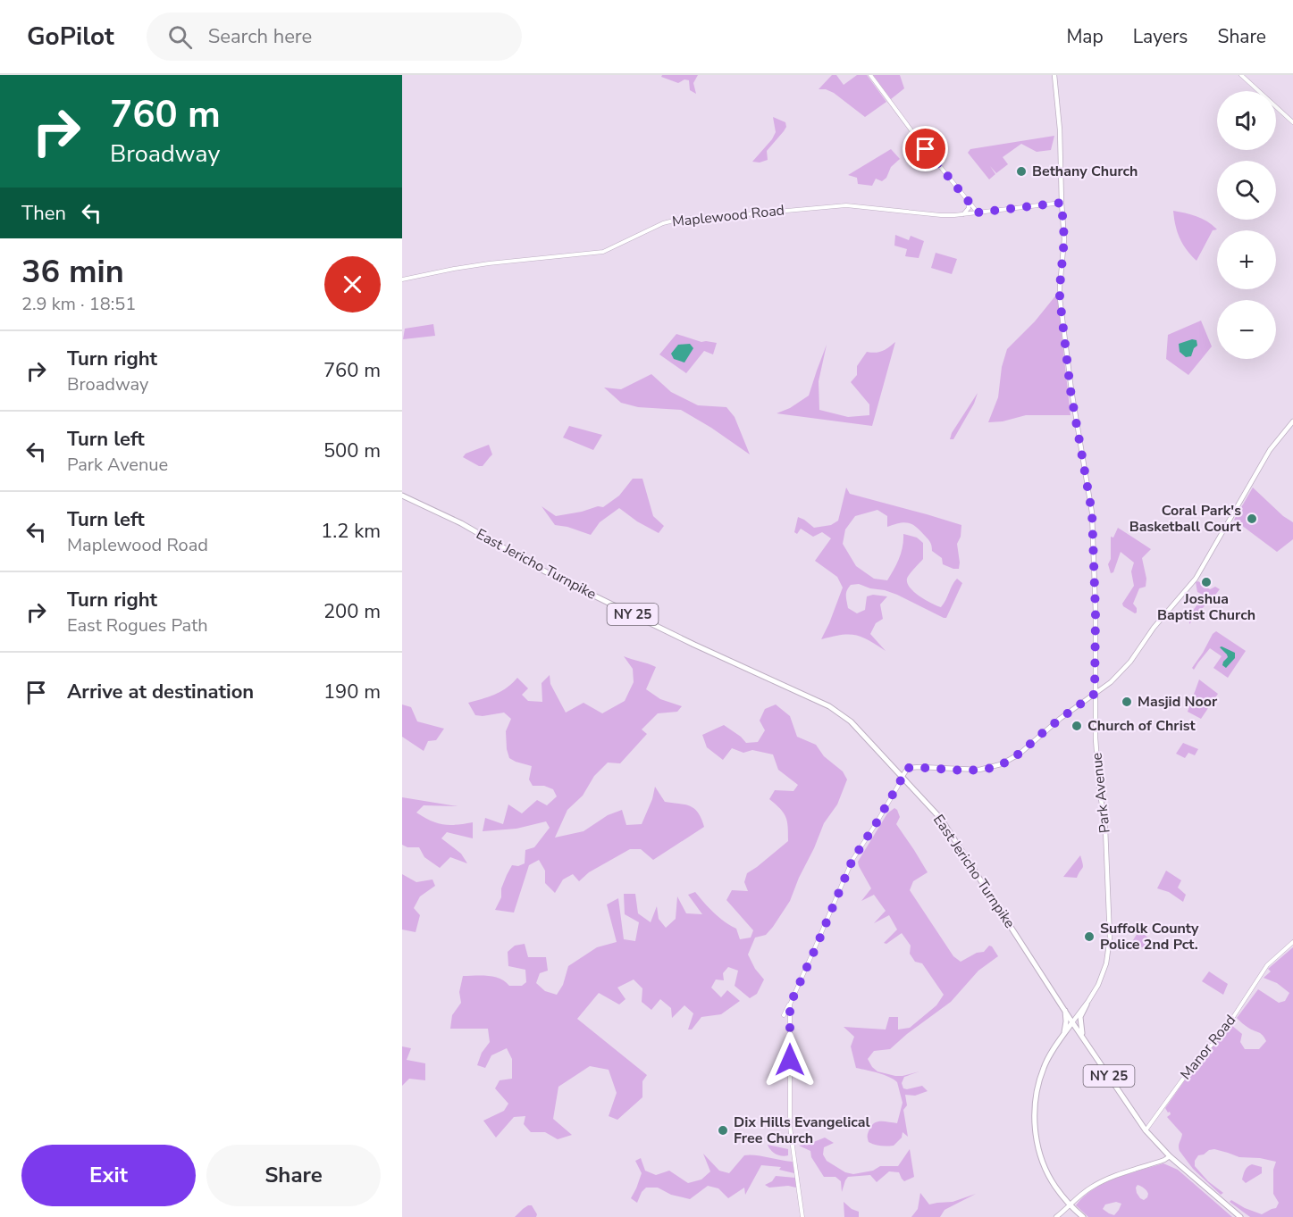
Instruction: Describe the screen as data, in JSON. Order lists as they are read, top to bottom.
{
  "streets": {
    "main road": ["East Jericho Turnpike", "NY 25", "Park Avenue"],
    "street": ["Maplewood Road", "Manor Road"]
  },
  "crossings": [
    ["Maplewood Road", "Park Avenue"],
    ["East Jericho Turnpike", "Park Avenue"],
    ["East Jericho Turnpike", "Manor Road"]
  ],
  "places": [
    "Bethany Church",
    "Coral Park's Basketball Court",
    "Joshua Baptist Church",
    "Masjid Noor",
    "Church of Christ",
    "Suffolk County Police 2nd Pct.",
    "Dix Hills Evangelical Free Church"
  ],
  "page": {
    "header": "GoPilot",
    "search": "Search here",
    "nav": ["Map", "Layers", "Share"],
    "turn": ["760 m", "Broadway"],
    "map_buttons": ["+", "−"],
    "then": "Then",
    "heading": ["36 min", "2.9 km · 18:51"],
    "list": [
      {
        "name": "Turn right",
        "note": "Broadway",
        "value": "760 m"
      },
      {
        "name": "Turn left",
        "note": "Park Avenue",
        "value": "500 m"
      },
      {
        "name": "Turn left",
        "note": "Maplewood Road",
        "value": "1.2 km"
      },
      {
        "name": "Turn right",
        "note": "East Rogues Path",
        "value": "200 m"
      },
      {
        "name": "Arrive at destination",
        "value": "190 m"
      }
    ],
    "buttons": ["Exit", "Share"]
  }
}
